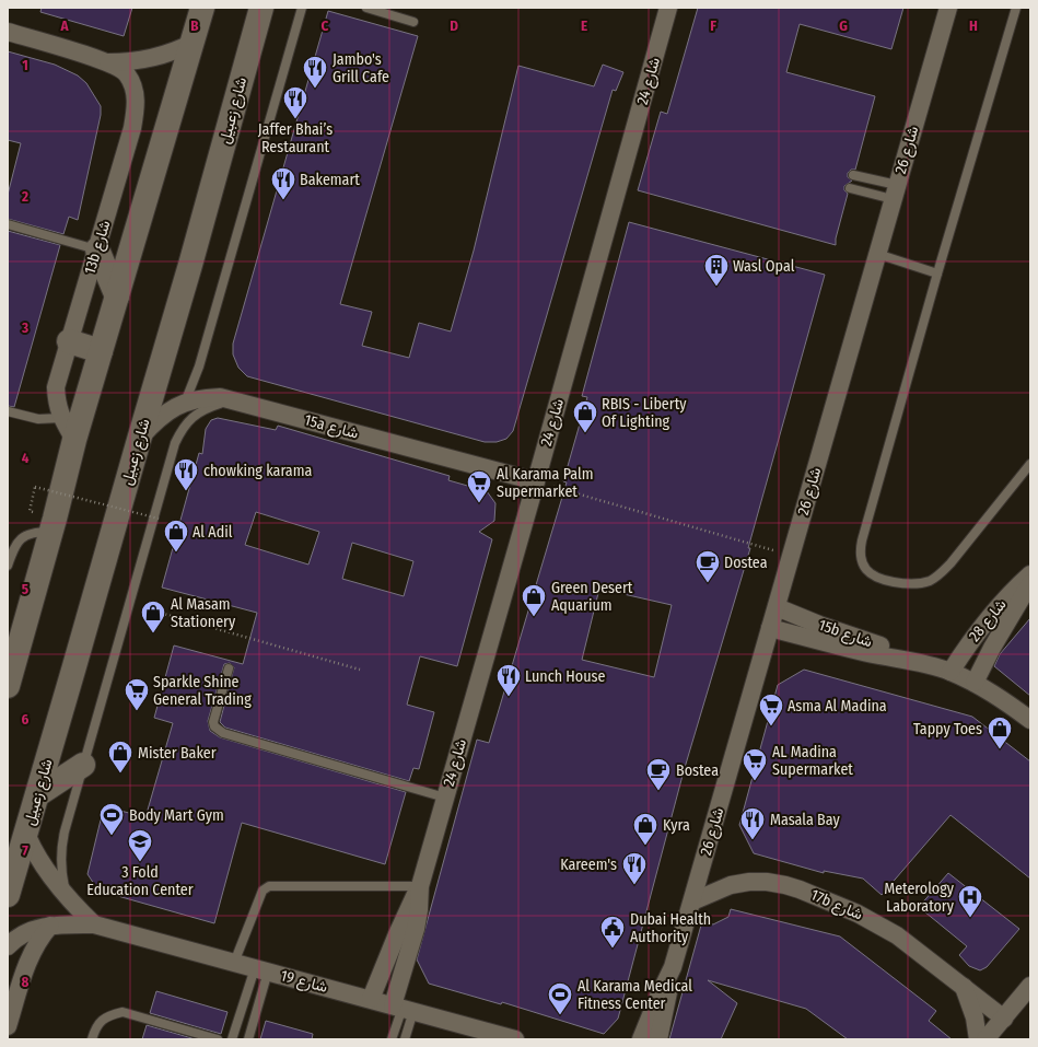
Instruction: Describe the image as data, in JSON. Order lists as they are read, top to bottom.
{
  "streets": {
    "main road": ["شارع زعبيل"],
    "street": [
      "شارع 24",
      "شارع 26",
      "13b شارع",
      "15a شارع",
      "شارع 28",
      "15b شارع",
      "17b شارع",
      "شارع 19"
    ]
  },
  "crossings": [
    ["شارع 24", "15a شارع"],
    ["شارع 24", "شارع 19"],
    ["شارع زعبيل", "15a شارع"],
    ["شارع 26", "15b شارع"],
    ["شارع 26", "17b شارع"],
    ["شارع 28", "15b شارع"]
  ],
  "places": {
    "restaurant": [
      "Jambo's Grill Cafe",
      "Jaffer Bhai’s Restaurant",
      "Bakemart",
      "chowking karama",
      "Lunch House",
      "Masala Bay",
      "Kareem's"
    ],
    "building": ["Wasl Opal"],
    "shop": [
      "RBIS - Liberty Of Lighting",
      "Al Adil",
      "Green Desert Aquarium",
      "Al Masam Stationery",
      "Tappy Toes",
      "Mister Baker",
      "Kyra"
    ],
    "supermarket": [
      "Al Karama Palm Supermarket",
      "Sparkle Shine General Trading",
      "Asma Al Madina",
      "AL Madina Supermarket"
    ],
    "cafe": ["Dostea", "Bostea"],
    "sports": ["Body Mart Gym", "Al Karama Medical Fitness Center"],
    "school or university": ["3 Fold Education Center"],
    "hospital": ["Meterology Laboratory"],
    "public building": ["Dubai Health Authority"]
  },
  "grid": {
    "columns": [
      "A",
      "B",
      "C",
      "D",
      "E",
      "F",
      "G",
      "H"
    ],
    "rows": [
      "1",
      "2",
      "3",
      "4",
      "5",
      "6",
      "7",
      "8"
    ]
  }
}
